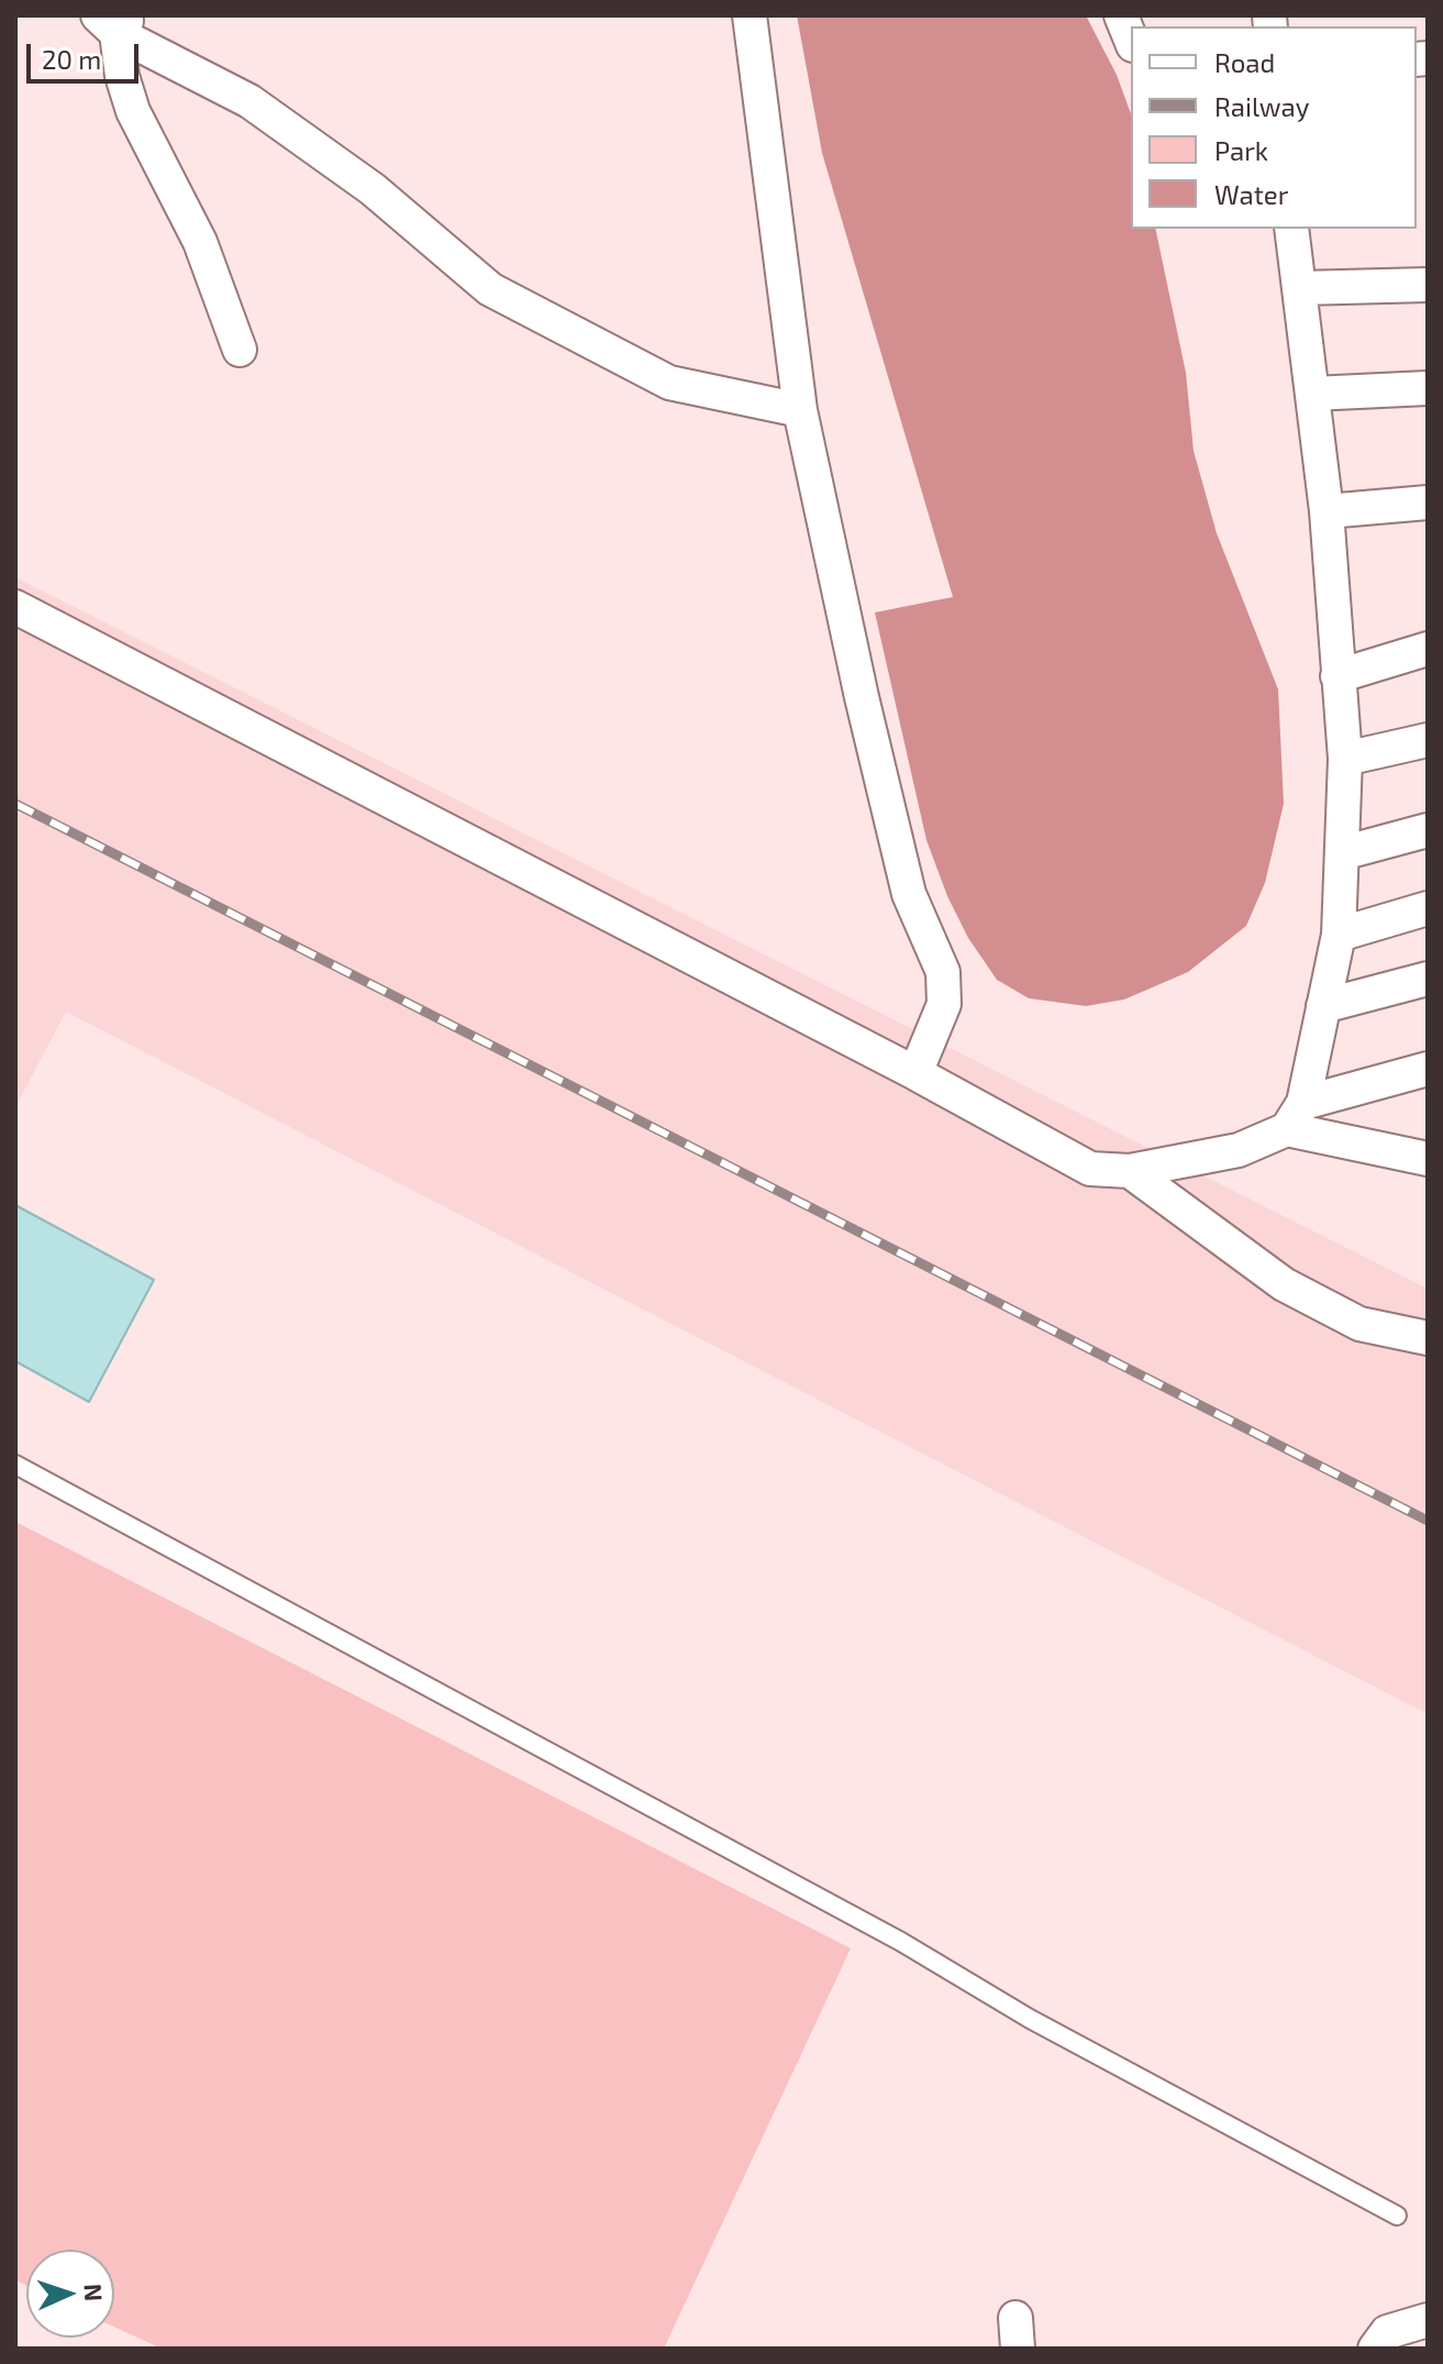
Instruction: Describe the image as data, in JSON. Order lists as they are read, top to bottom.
{
  "legend": [
    "Road",
    "Railway",
    "Park",
    "Water"
  ],
  "scale_bar": "20 m",
  "north": "right"
}
